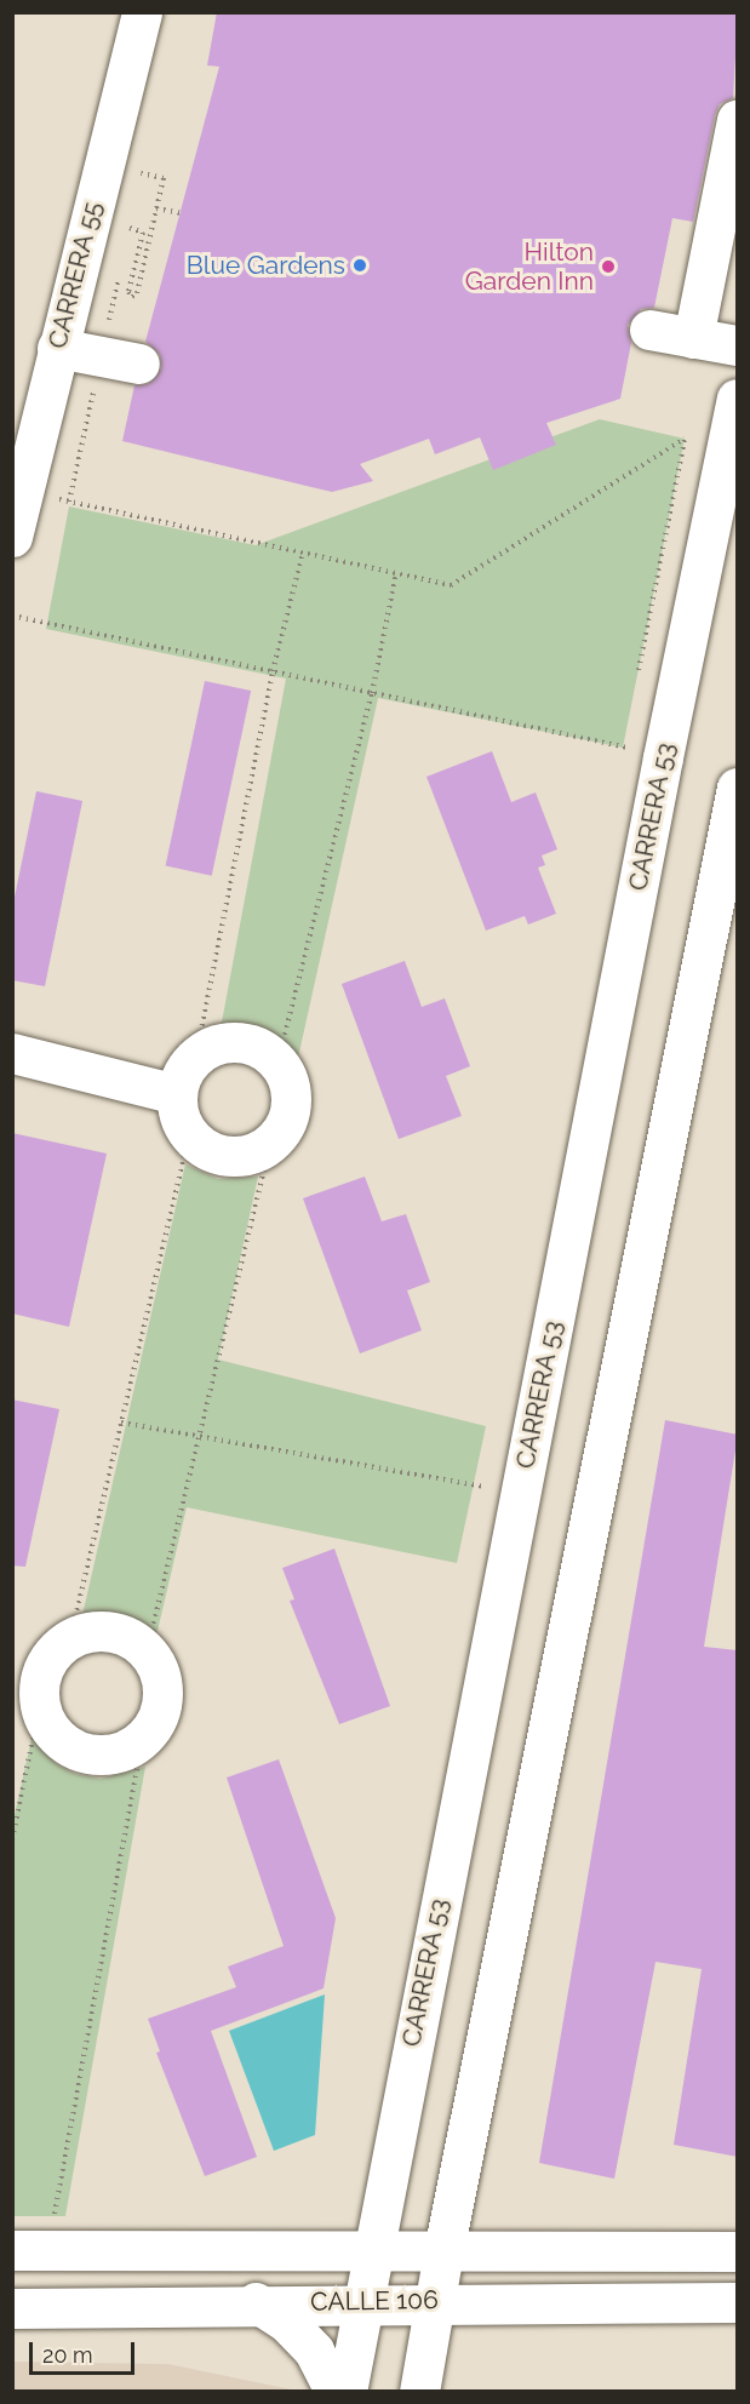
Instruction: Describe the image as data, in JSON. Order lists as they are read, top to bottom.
{
  "streets": {
    "main road": ["CARRERA 55", "CARRERA 53", "CALLE 106"]
  },
  "crossings": [
    ["CARRERA 53", "CALLE 106"]
  ],
  "places": ["Blue Gardens", "Hilton Garden Inn"],
  "scale_bar": "20 m"
}
